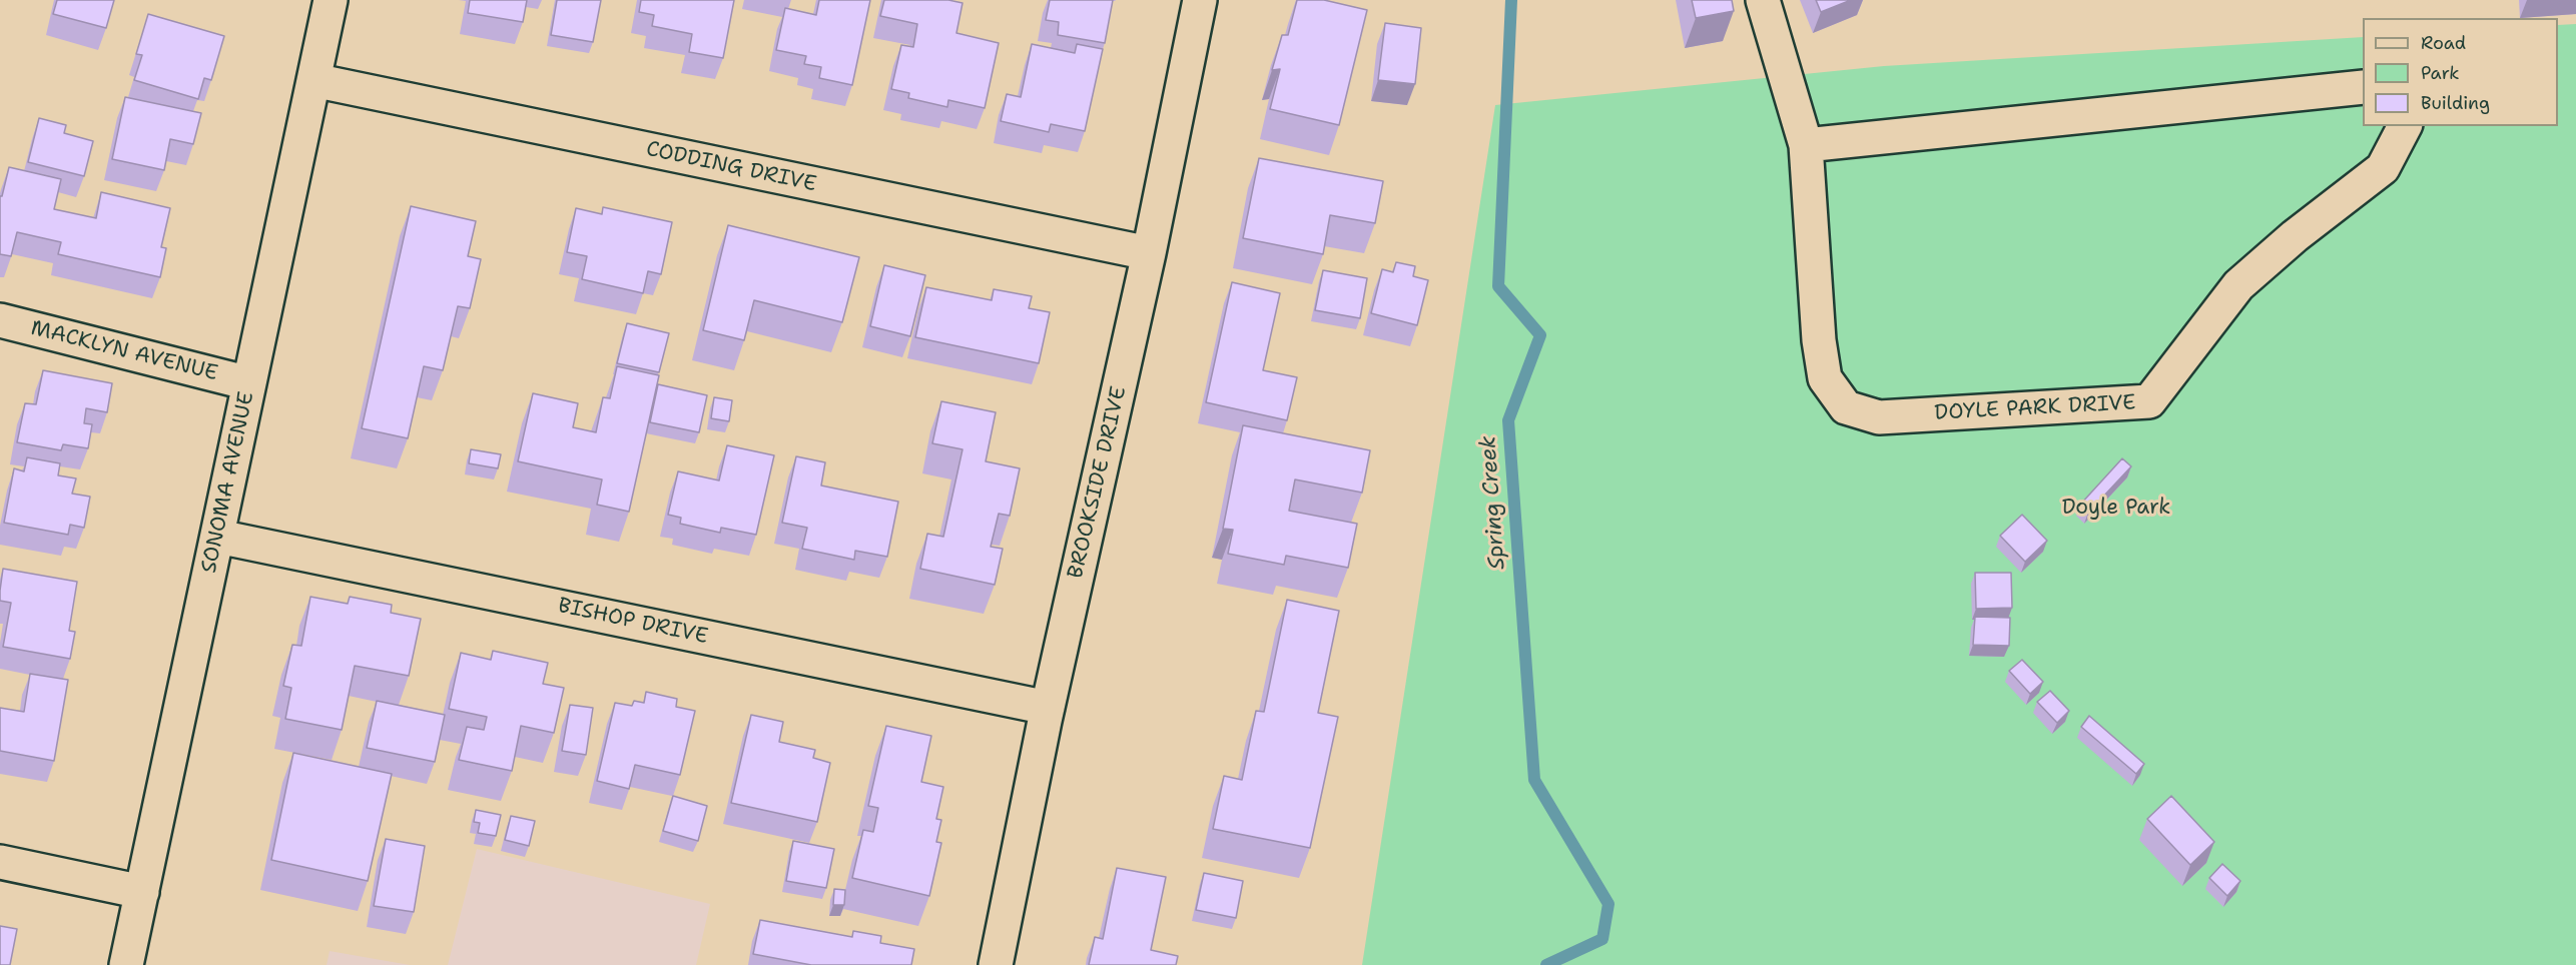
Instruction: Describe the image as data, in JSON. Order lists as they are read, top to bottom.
{
  "streets": {
    "street": [
      "CODDING DRIVE",
      "MACKLYN AVENUE",
      "DOYLE PARK DRIVE",
      "SONOMA AVENUE",
      "BROOKSIDE DRIVE",
      "BISHOP DRIVE"
    ]
  },
  "crossings": [
    ["CODDING DRIVE", "SONOMA AVENUE"],
    ["CODDING DRIVE", "BROOKSIDE DRIVE"],
    ["MACKLYN AVENUE", "SONOMA AVENUE"],
    ["SONOMA AVENUE", "BISHOP DRIVE"],
    ["BROOKSIDE DRIVE", "BISHOP DRIVE"]
  ],
  "water": ["Spring Creek"],
  "parks": ["Doyle Park"],
  "legend": ["Road", "Park", "Building"]
}
